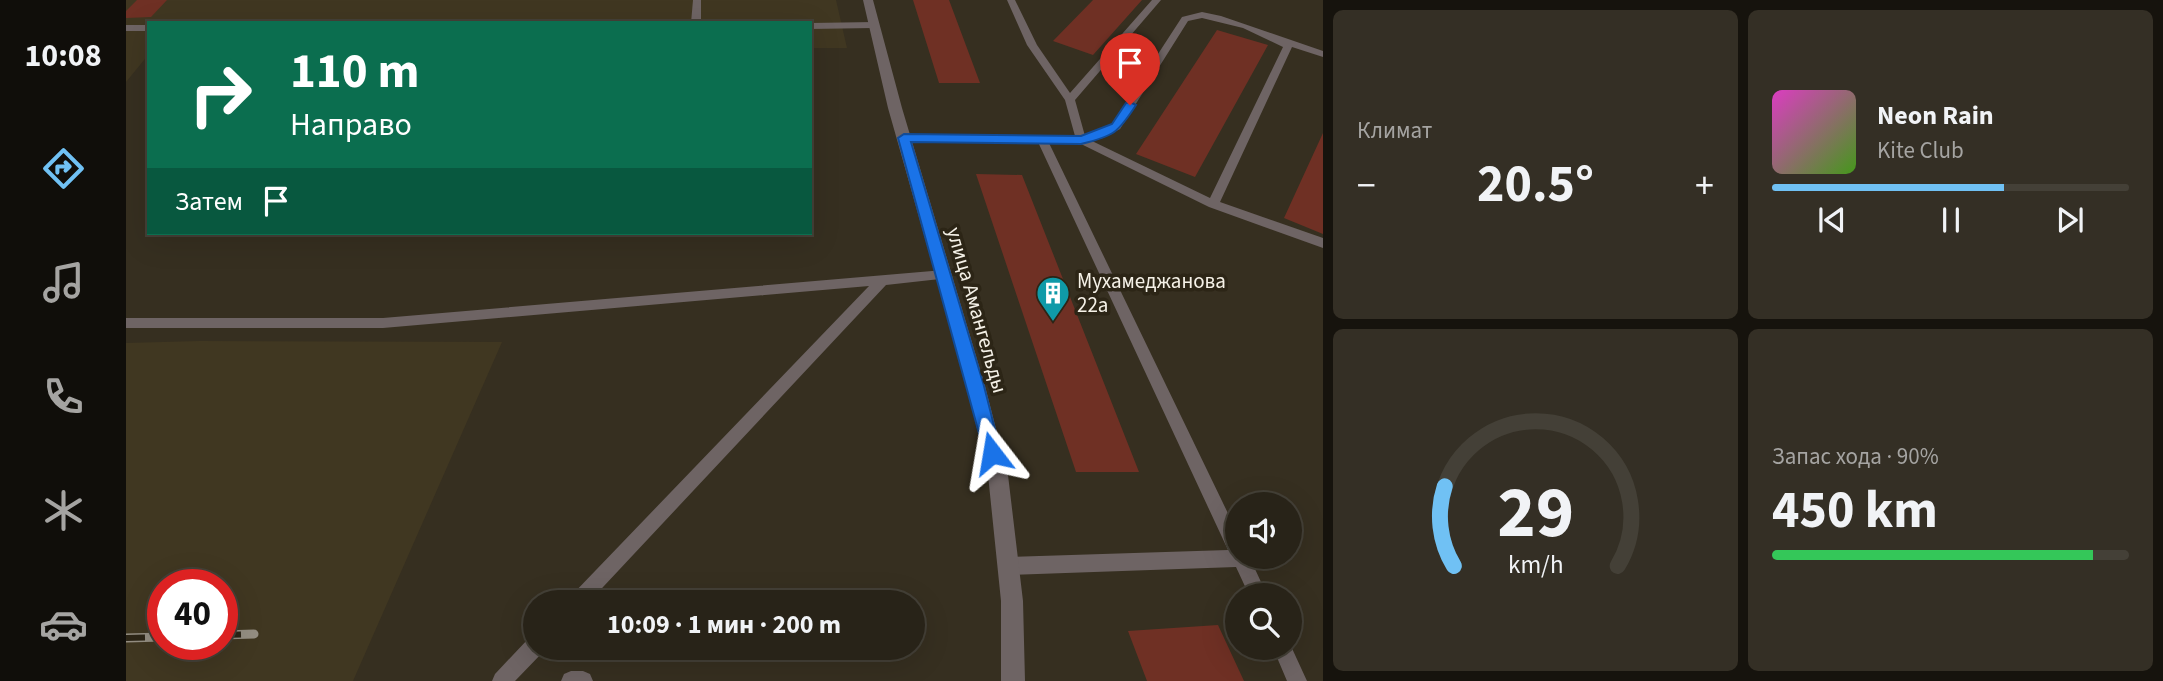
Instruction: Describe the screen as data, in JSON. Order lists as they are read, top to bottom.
{
  "streets": {
    "street": ["улица Амангельды"]
  },
  "places": {
    "building": ["Мухамеджанова 22а"]
  },
  "page": {
    "tabs": "10:08",
    "tile": [
      "Климат",
      ["Запас хода · 90%", "450 km"]
    ],
    "turn": ["110 m", "Направо"],
    "song": ["Neon Rain", "Kite Club"],
    "heat": ["−", "20.5°", "+"],
    "then": "Затем",
    "limit": "40",
    "trip": "10:09 · 1 мин · 200 m",
    "gauge": ["29", "km/h"]
  }
}
